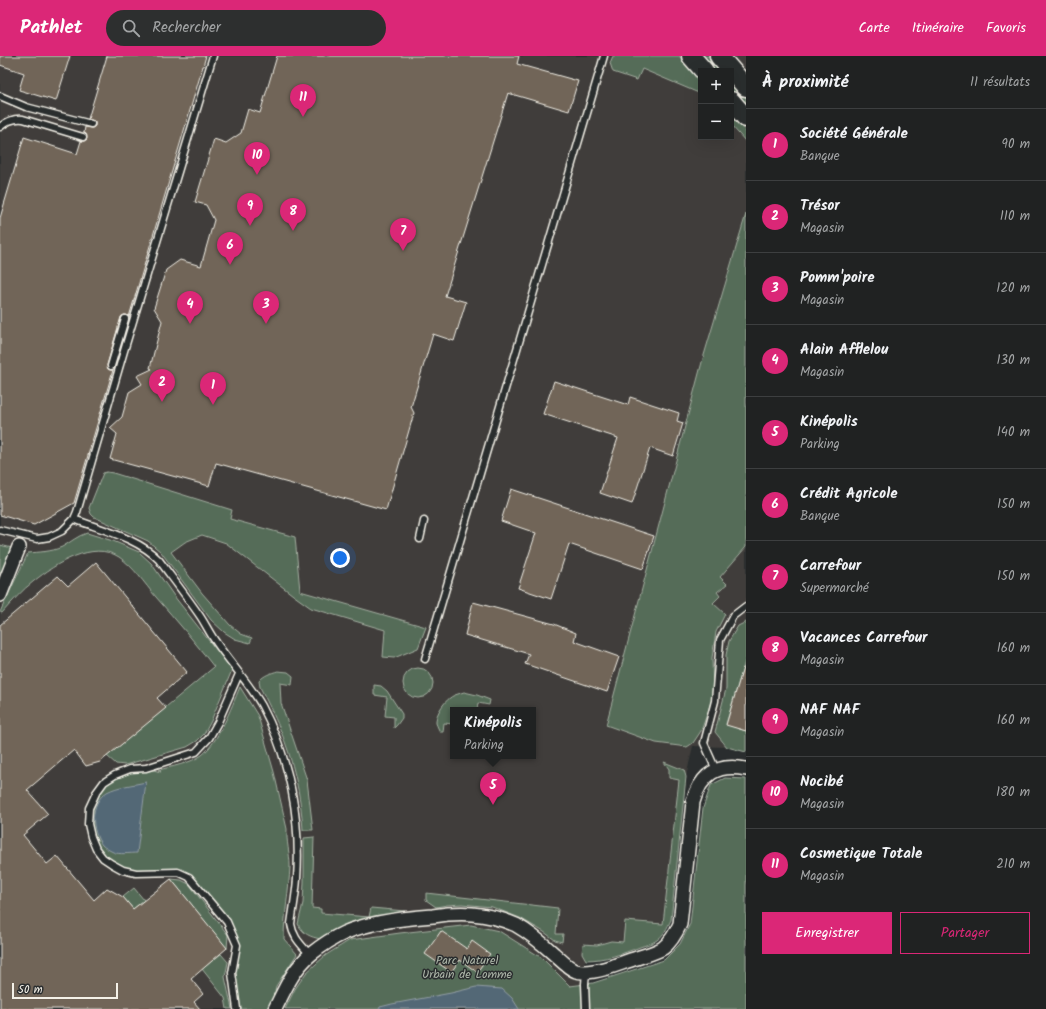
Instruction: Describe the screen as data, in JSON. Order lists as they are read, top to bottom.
{
  "parks": ["Parc Naturel Urbain de Lomme"],
  "scale_bar": "50 m",
  "page": {
    "header": "Pathlet",
    "search": "Rechercher",
    "nav": ["Carte", "Itinéraire", "Favoris"],
    "heading": ["À proximité", "11 résultats"],
    "map_buttons": ["+", "−"],
    "pins": [
      "11",
      "10",
      "9",
      "8",
      "7",
      "6",
      "3",
      "4",
      "2",
      "1",
      "5"
    ],
    "list": [
      {
        "mark": "1",
        "name": "Société Générale",
        "note": "Banque",
        "value": "90 m"
      },
      {
        "mark": "2",
        "name": "Trésor",
        "note": "Magasin",
        "value": "110 m"
      },
      {
        "mark": "3",
        "name": "Pomm'poire",
        "note": "Magasin",
        "value": "120 m"
      },
      {
        "mark": "4",
        "name": "Alain Afflelou",
        "note": "Magasin",
        "value": "130 m"
      },
      {
        "mark": "5",
        "name": "Kinépolis",
        "note": "Parking",
        "value": "140 m"
      },
      {
        "mark": "6",
        "name": "Crédit Agricole",
        "note": "Banque",
        "value": "150 m"
      },
      {
        "mark": "7",
        "name": "Carrefour",
        "note": "Supermarché",
        "value": "150 m"
      },
      {
        "mark": "8",
        "name": "Vacances Carrefour",
        "note": "Magasin",
        "value": "160 m"
      },
      {
        "mark": "9",
        "name": "NAF NAF",
        "note": "Magasin",
        "value": "160 m"
      },
      {
        "mark": "10",
        "name": "Nocibé",
        "note": "Magasin",
        "value": "180 m"
      },
      {
        "mark": "11",
        "name": "Cosmetique Totale",
        "note": "Magasin",
        "value": "210 m"
      }
    ],
    "popup": ["Kinépolis", "Parking"],
    "buttons": ["Enregistrer", "Partager"],
    "scale": "50 m"
  }
}
